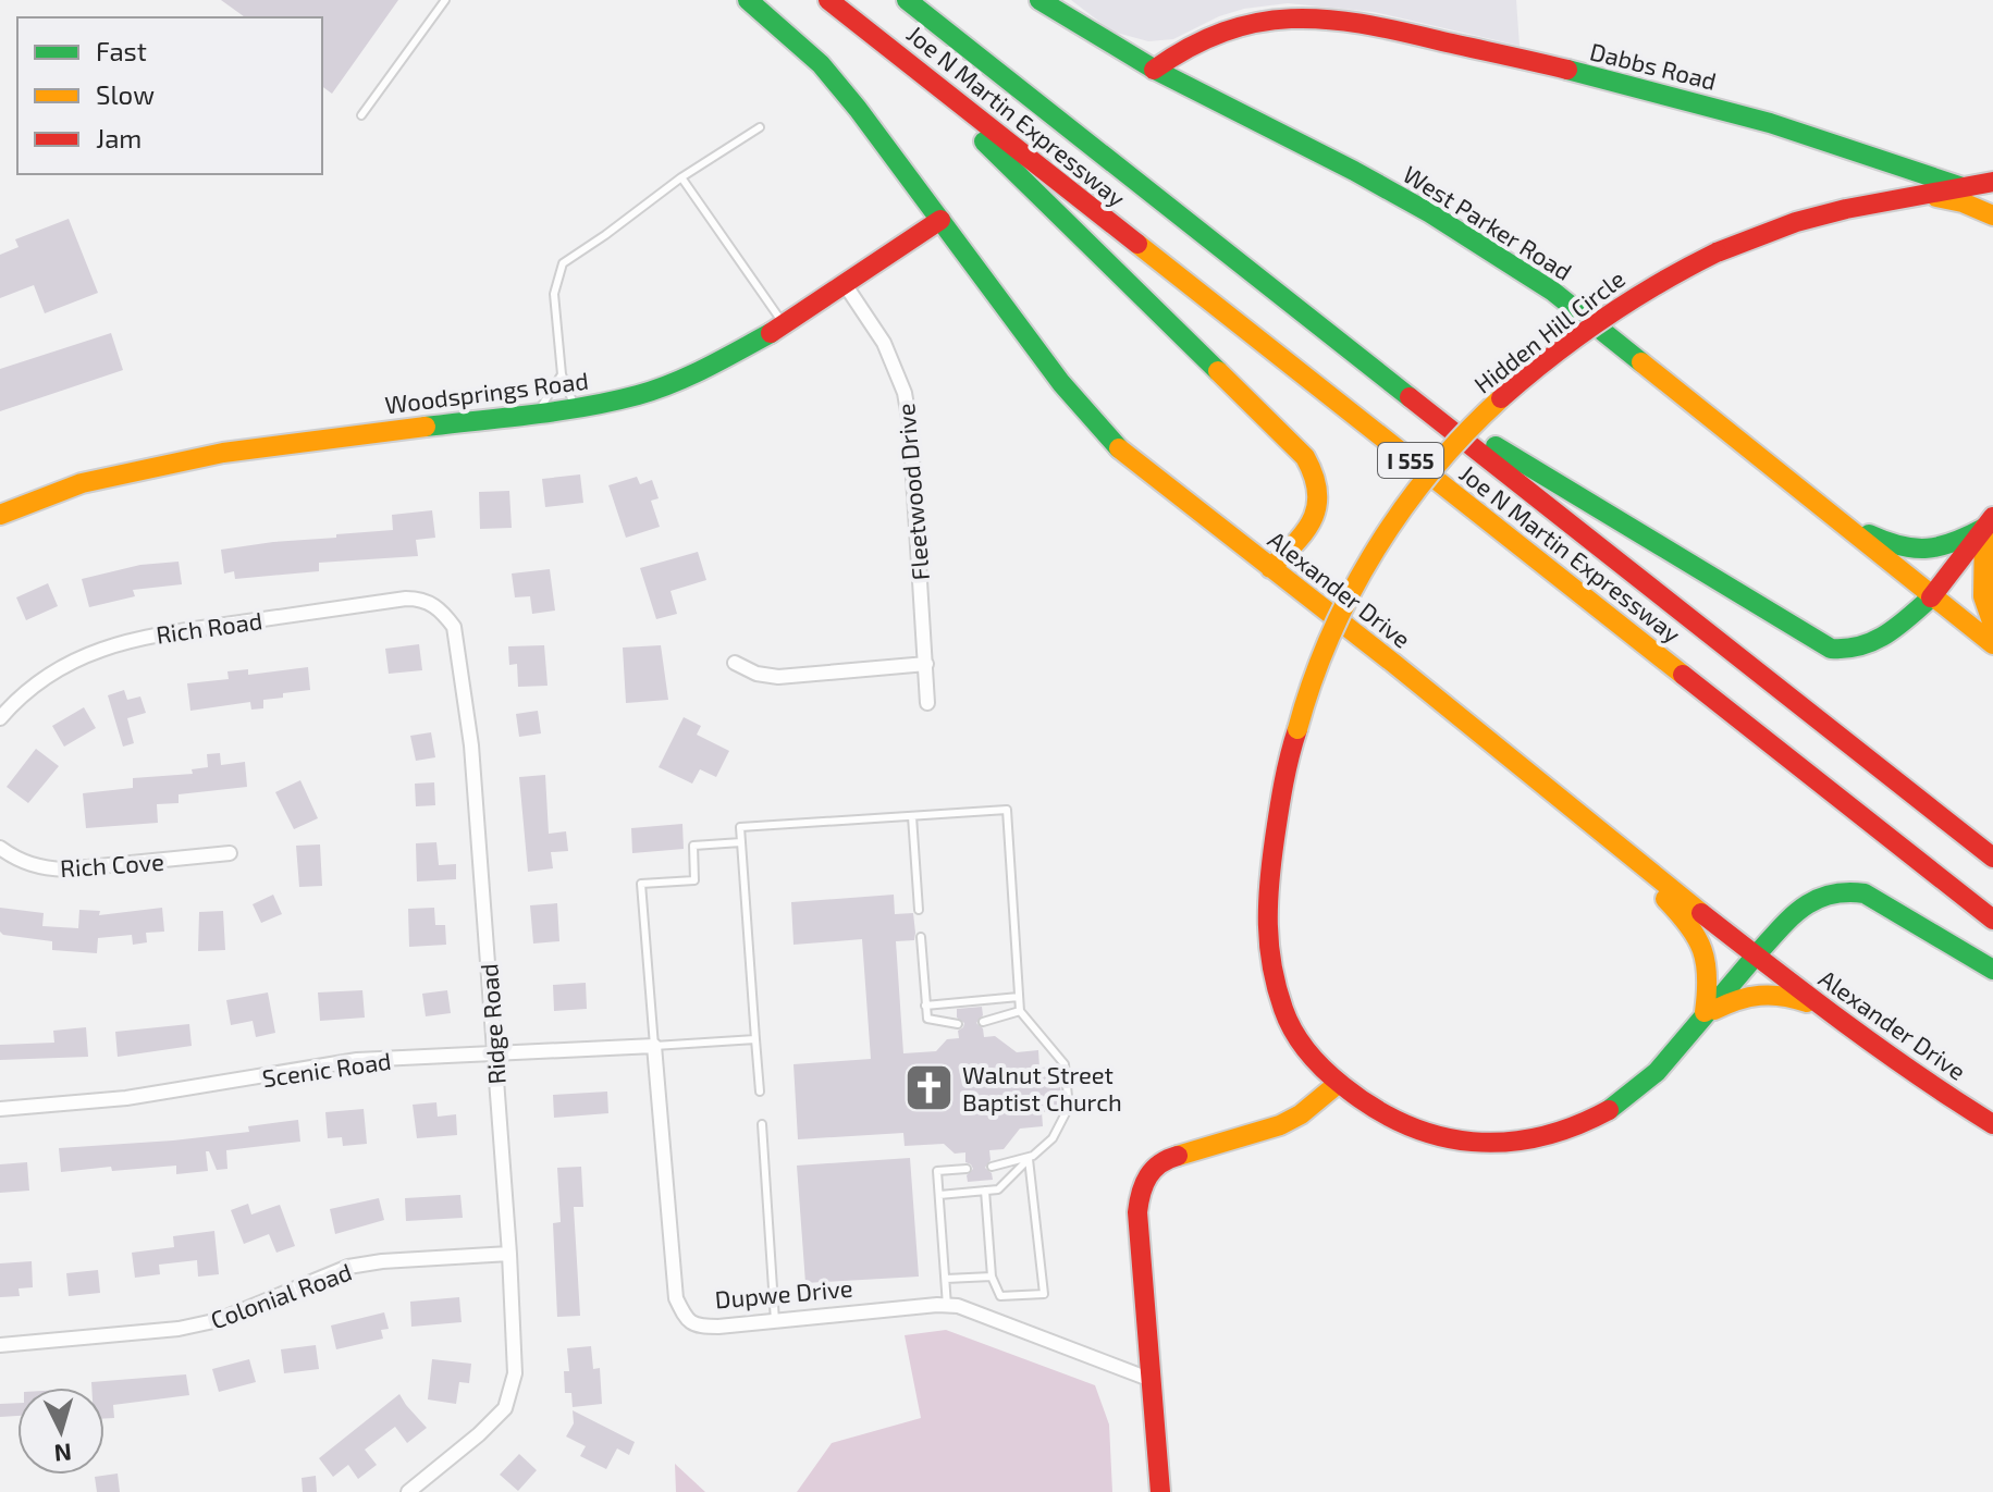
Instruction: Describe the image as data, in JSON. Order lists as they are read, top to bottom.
{
  "streets": {
    "main road": [
      "Dabbs Road",
      "Joe N Martin Expressway",
      "West Parker Road",
      "Hidden Hill Circle",
      "Woodsprings Road",
      "I 555",
      "Alexander Drive"
    ],
    "street": [
      "Fleetwood Drive",
      "Rich Road",
      "Rich Cove",
      "Ridge Road",
      "Scenic Road",
      "Dupwe Drive",
      "Colonial Road"
    ]
  },
  "crossings": [
    ["Dabbs Road", "West Parker Road"],
    ["Dabbs Road", "Hidden Hill Circle"],
    ["Hidden Hill Circle", "Alexander Drive"],
    ["Woodsprings Road", "Fleetwood Drive"],
    ["Woodsprings Road", "Alexander Drive"],
    ["Rich Road", "Ridge Road"],
    ["Ridge Road", "Scenic Road"],
    ["Ridge Road", "Colonial Road"],
    ["Scenic Road", "Dupwe Drive"]
  ],
  "places": {
    "church": ["Walnut Street Baptist Church"]
  },
  "legend": ["Fast", "Slow", "Jam"],
  "north": "bottom"
}
